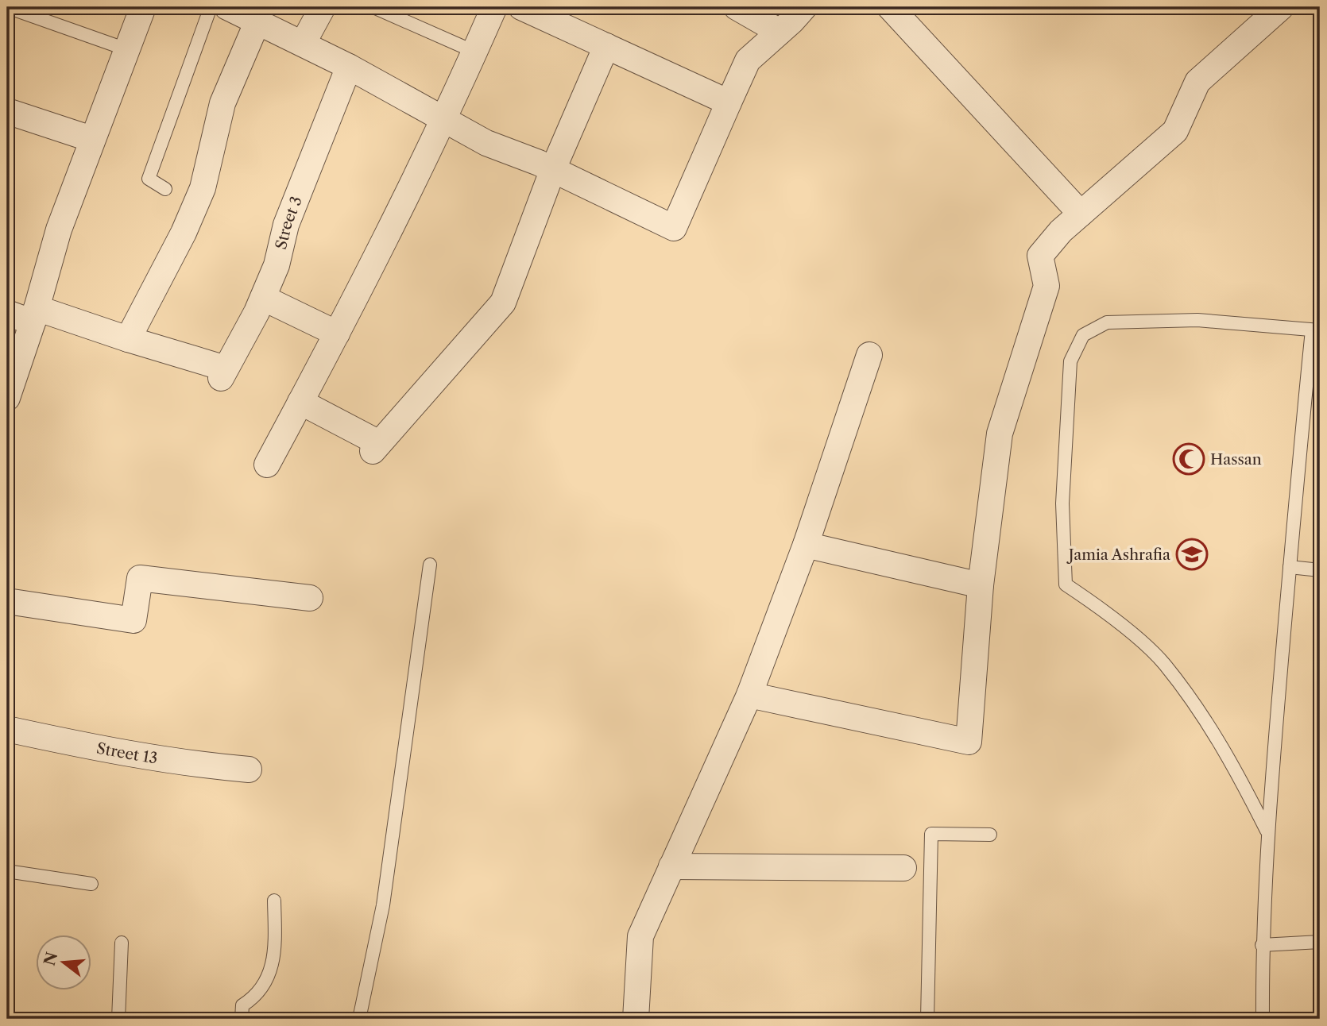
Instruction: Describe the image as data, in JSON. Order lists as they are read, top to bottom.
{
  "streets": {
    "street": ["Street 3", "Street 13"]
  },
  "places": {
    "mosque": ["Hassan"],
    "school or university": ["Jamia Ashrafia"]
  },
  "north": "left"
}
